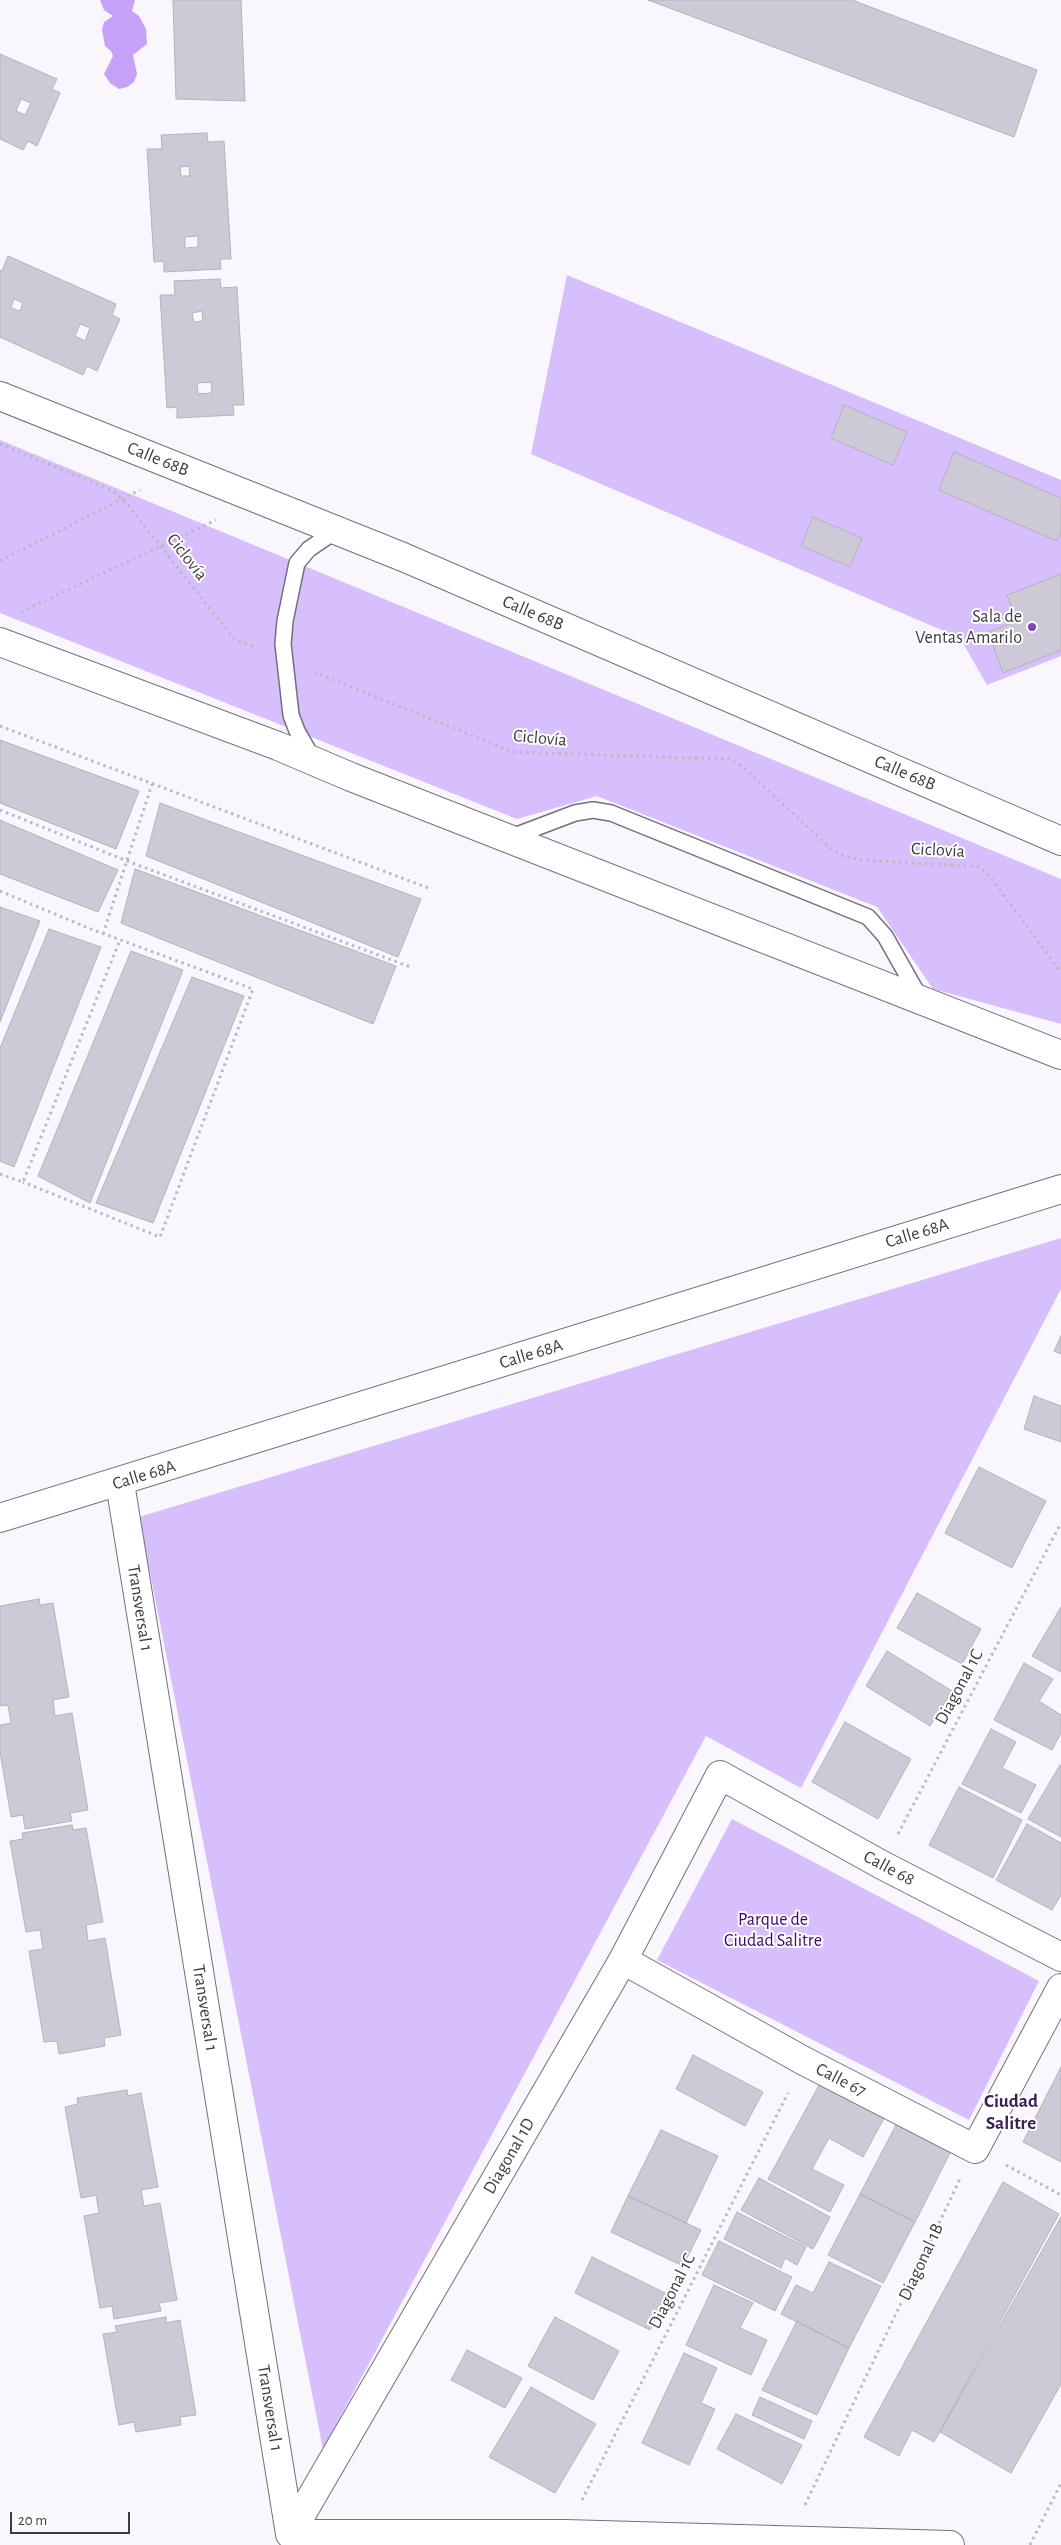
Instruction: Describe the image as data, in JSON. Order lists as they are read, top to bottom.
{
  "streets": {
    "street": [
      "Calle 68B",
      "Calle 68A",
      "Transversal 1",
      "Calle 68",
      "Calle 67",
      "Diagonal 1D"
    ],
    "path": ["Ciclovía", "Diagonal 1C", "Diagonal 1B"]
  },
  "crossings": [
    ["Calle 68A", "Transversal 1"],
    ["Transversal 1", "Diagonal 1D"],
    ["Diagonal 1C", "Calle 68"],
    ["Diagonal 1C", "Calle 67"],
    ["Calle 68", "Diagonal 1D"],
    ["Calle 67", "Diagonal 1D"],
    ["Calle 67", "Diagonal 1B"]
  ],
  "districts": ["Ciudad Salitre"],
  "parks": ["Parque de Ciudad Salitre"],
  "places": ["Sala de Ventas Amarilo"],
  "scale_bar": "20 m"
}
